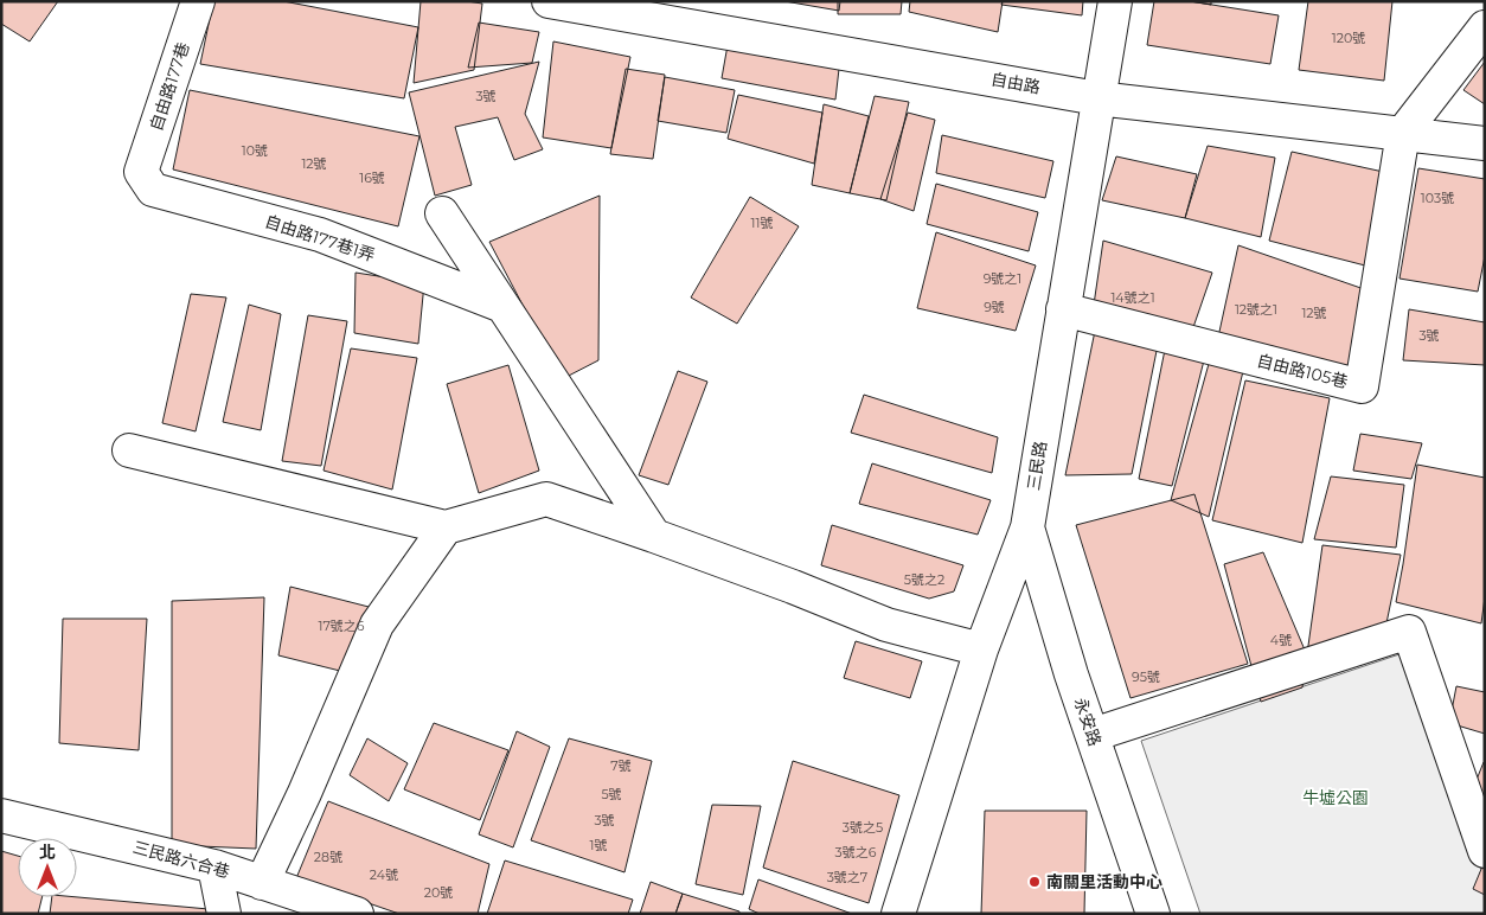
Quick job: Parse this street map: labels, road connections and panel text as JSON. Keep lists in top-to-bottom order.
{
  "streets": {
    "street": [
      "自由路",
      "自由路177巷",
      "自由路177巷1弄",
      "自由路105巷",
      "三民路",
      "永安路",
      "三民路六合巷"
    ]
  },
  "crossings": [
    ["自由路", "自由路105巷"],
    ["自由路", "三民路"],
    ["自由路177巷", "自由路177巷1弄"],
    ["自由路105巷", "三民路"],
    ["三民路", "永安路"]
  ],
  "parks": ["牛墟公園"],
  "places": ["南關里活動中心"],
  "house_numbers": [
    "120號",
    "3號",
    "10號",
    "12號",
    "16號",
    "103號",
    "11號",
    "9號之1",
    "14號之1",
    "9號",
    "12號之1",
    "12號",
    "3號",
    "5號之2",
    "17號之6",
    "4號",
    "95號",
    "7號",
    "5號",
    "3號",
    "3號之5",
    "1號",
    "3號之6",
    "28號",
    "24號",
    "3號之7",
    "20號"
  ],
  "north": "top"
}
